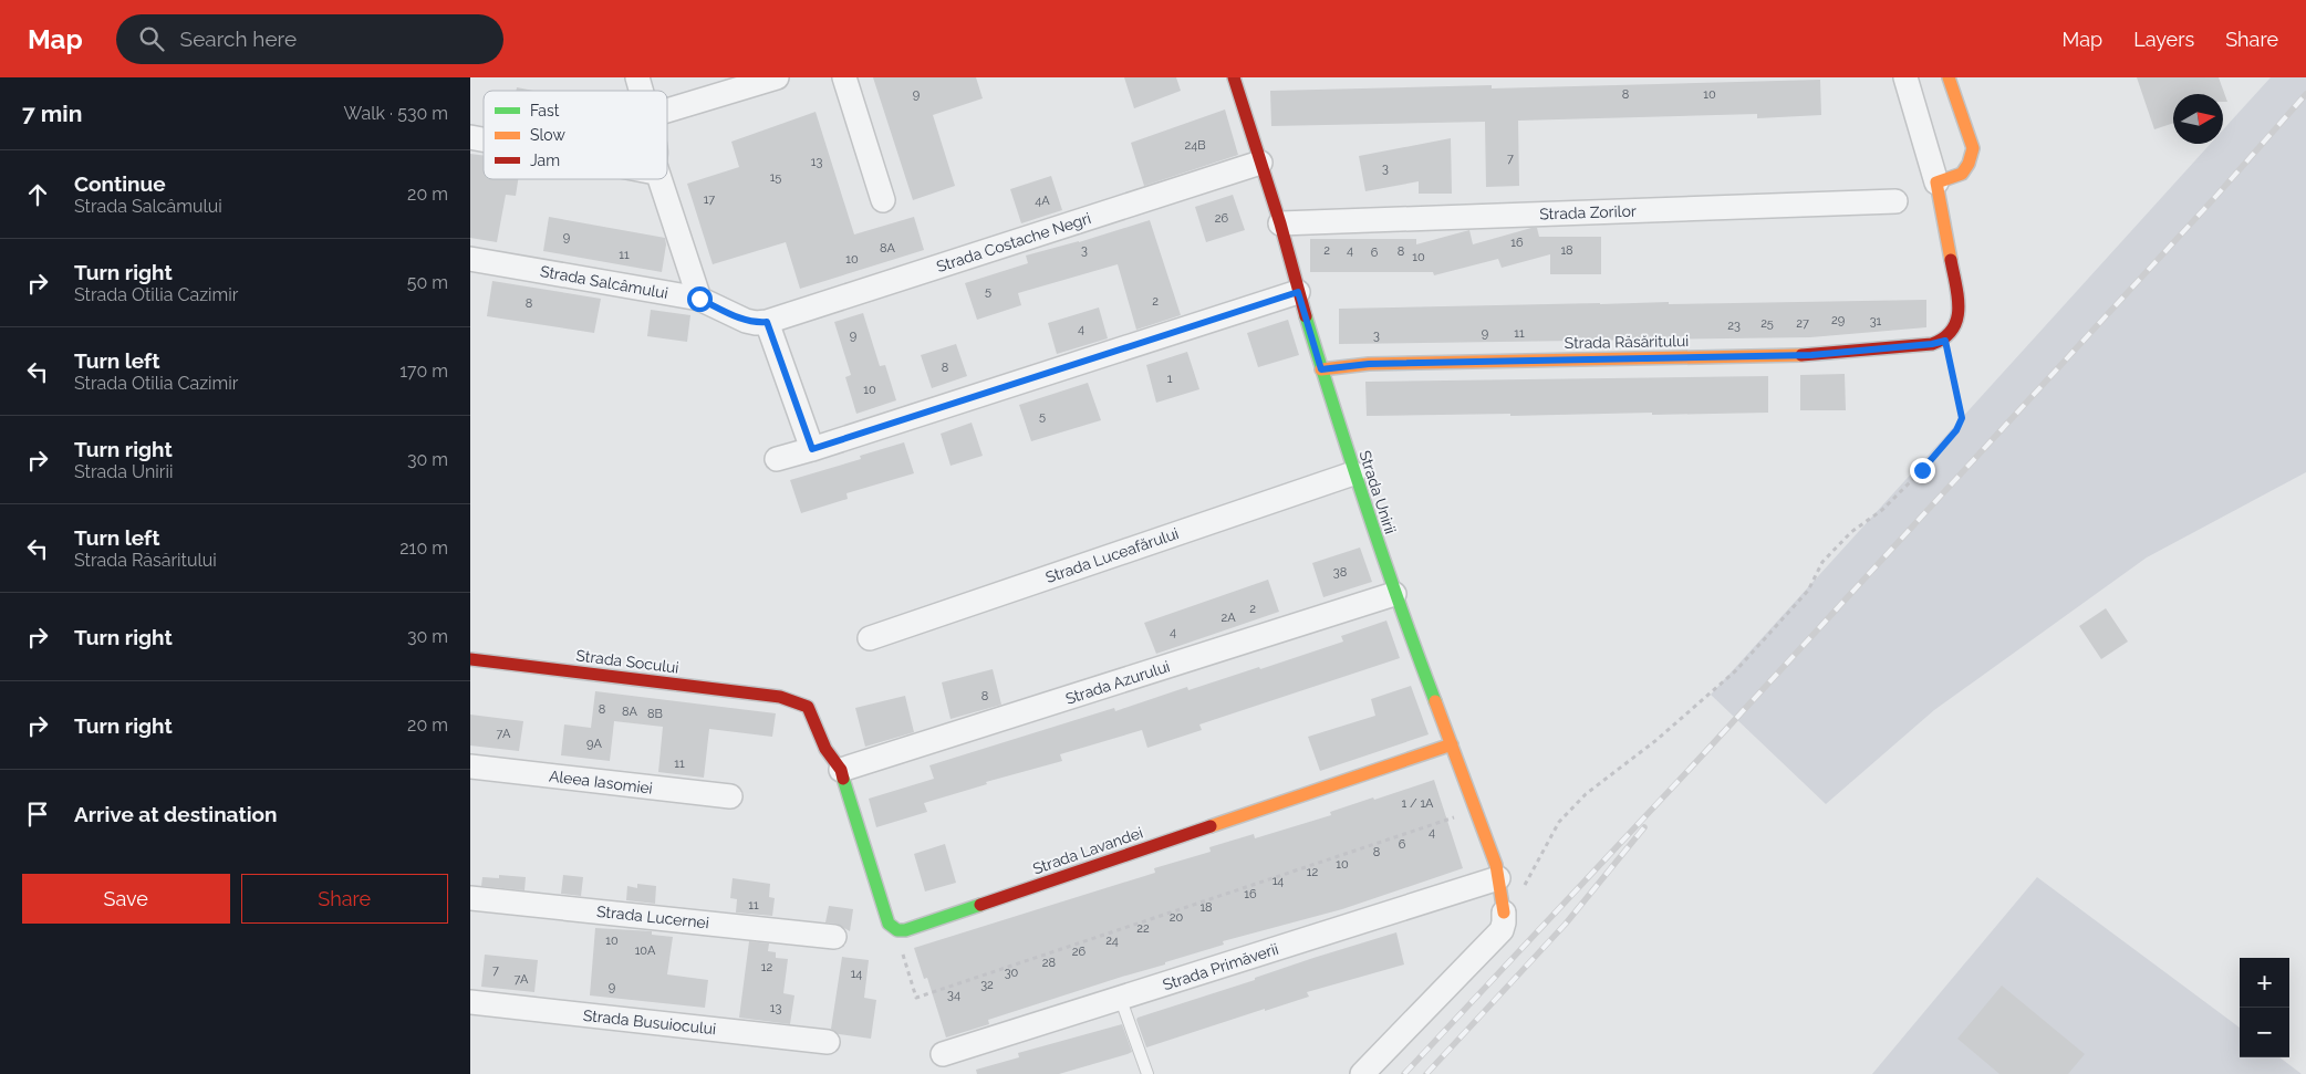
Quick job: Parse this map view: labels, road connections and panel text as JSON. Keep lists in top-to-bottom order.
{
  "streets": {
    "street": [
      "Strada Zorilor",
      "Strada Costache Negri",
      "Strada Salcâmului",
      "Strada Răsăritului",
      "Strada Unirii",
      "Strada Luceafǎrului",
      "Strada Socului",
      "Strada Azurului",
      "Aleea Iasomiei",
      "Strada Lavandei",
      "Strada Lucernei",
      "Strada Primăverii",
      "Strada Busuiocului"
    ]
  },
  "crossings": [
    ["Strada Zorilor", "Strada Unirii"],
    ["Strada Costache Negri", "Strada Salcâmului"],
    ["Strada Costache Negri", "Strada Unirii"],
    ["Strada Răsăritului", "Strada Unirii"],
    ["Strada Unirii", "Strada Luceafǎrului"],
    ["Strada Unirii", "Strada Azurului"],
    ["Strada Unirii", "Strada Lavandei"],
    ["Strada Unirii", "Strada Primăverii"],
    ["Strada Socului", "Strada Azurului"]
  ],
  "house_numbers": [
    "9",
    "8",
    "10",
    "24B",
    "7",
    "13",
    "3",
    "15",
    "17",
    "4A",
    "26",
    "9",
    "16",
    "8A",
    "3",
    "2",
    "4",
    "18",
    "8",
    "6",
    "11",
    "10",
    "10",
    "5",
    "2",
    "8",
    "29",
    "31",
    "25",
    "27",
    "23",
    "4",
    "9",
    "11",
    "9",
    "3",
    "8",
    "1",
    "10",
    "5",
    "38",
    "2",
    "2A",
    "4",
    "8",
    "8",
    "8A",
    "8B",
    "7A",
    "9A",
    "11",
    "1 / 1A",
    "4",
    "6",
    "8",
    "10",
    "12",
    "14",
    "16",
    "11",
    "18",
    "20",
    "22",
    "10",
    "24",
    "10A",
    "26",
    "28",
    "12",
    "7",
    "30",
    "14",
    "7A",
    "32",
    "9",
    "34",
    "13"
  ],
  "legend": ["Fast", "Slow", "Jam"],
  "north": "right",
  "page": {
    "header": "Map",
    "search": "Search here",
    "nav": ["Map", "Layers", "Share"],
    "heading": ["7 min", "Walk · 530 m"],
    "list": [
      ["Continue", "Strada Salcâmului", "20 m"],
      ["Turn right", "Strada Otilia Cazimir", "50 m"],
      ["Turn left", "Strada Otilia Cazimir", "170 m"],
      ["Turn right", "Strada Unirii", "30 m"],
      ["Turn left", "Strada Răsăritului", "210 m"],
      ["Turn right", "30 m"],
      ["Turn right", "20 m"],
      "Arrive at destination"
    ],
    "buttons": ["Save", "Share"],
    "map_buttons": ["+", "−"]
  }
}
